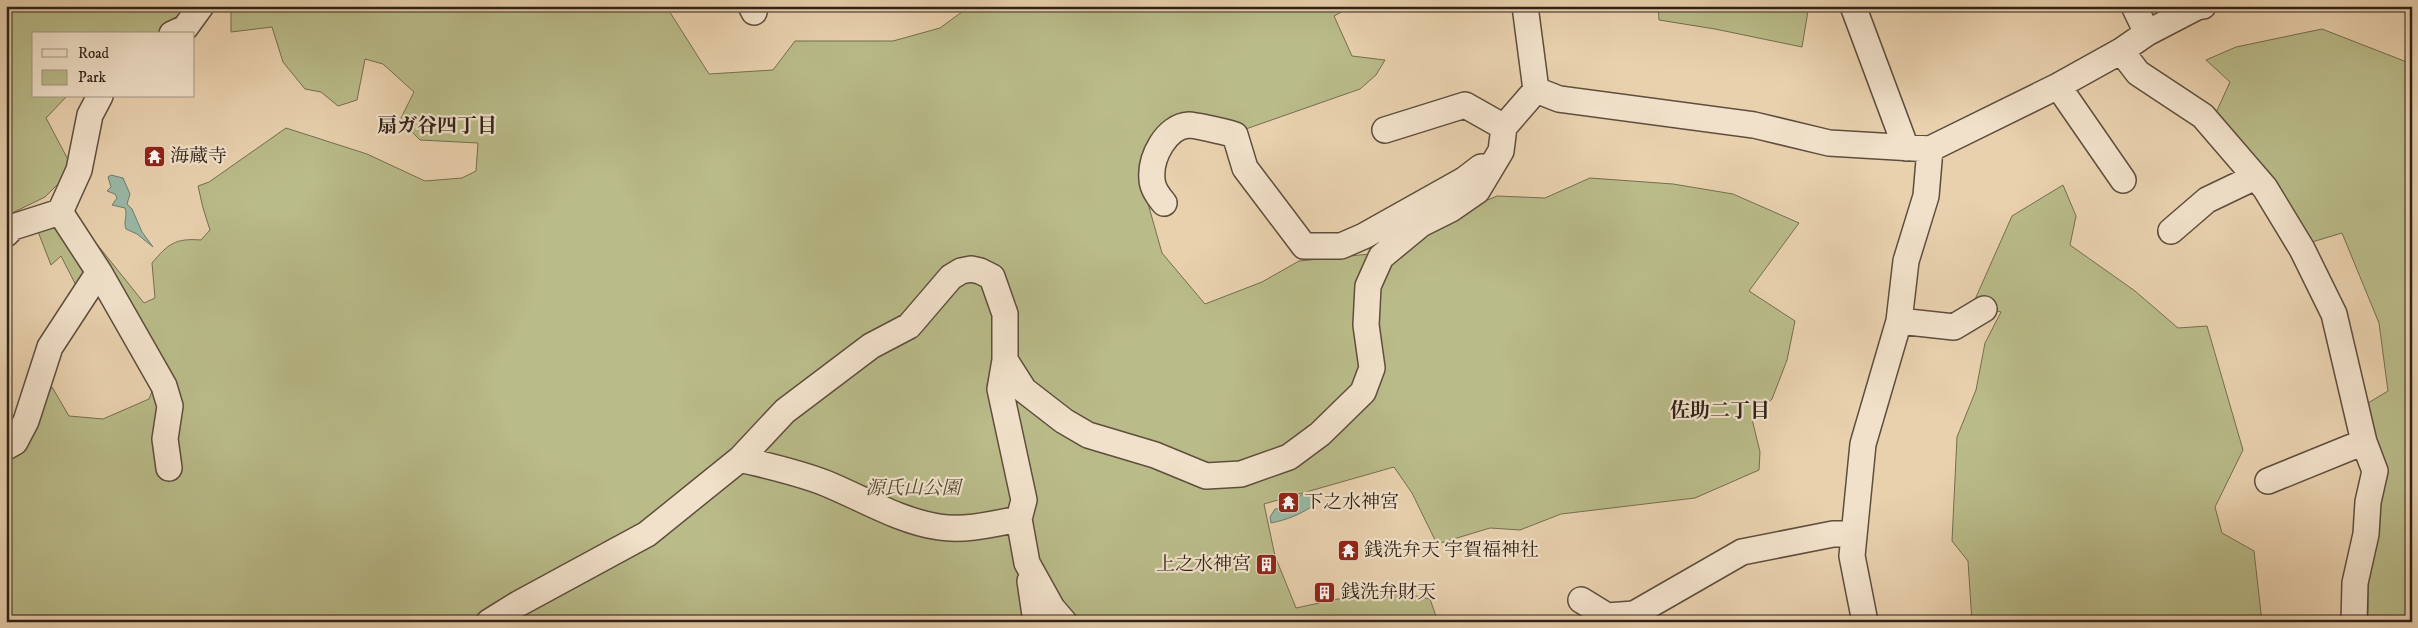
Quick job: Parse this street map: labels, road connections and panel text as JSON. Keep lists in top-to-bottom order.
{
  "districts": ["扇ガ谷四丁目", "佐助二丁目"],
  "parks": ["源氏山公園"],
  "places": {
    "temple": ["海蔵寺", "下之水神宮", "銭洗弁天 宇賀福神社"],
    "building": ["上之水神宮", "銭洗弁財天"]
  },
  "legend": ["Road", "Park"]
}
